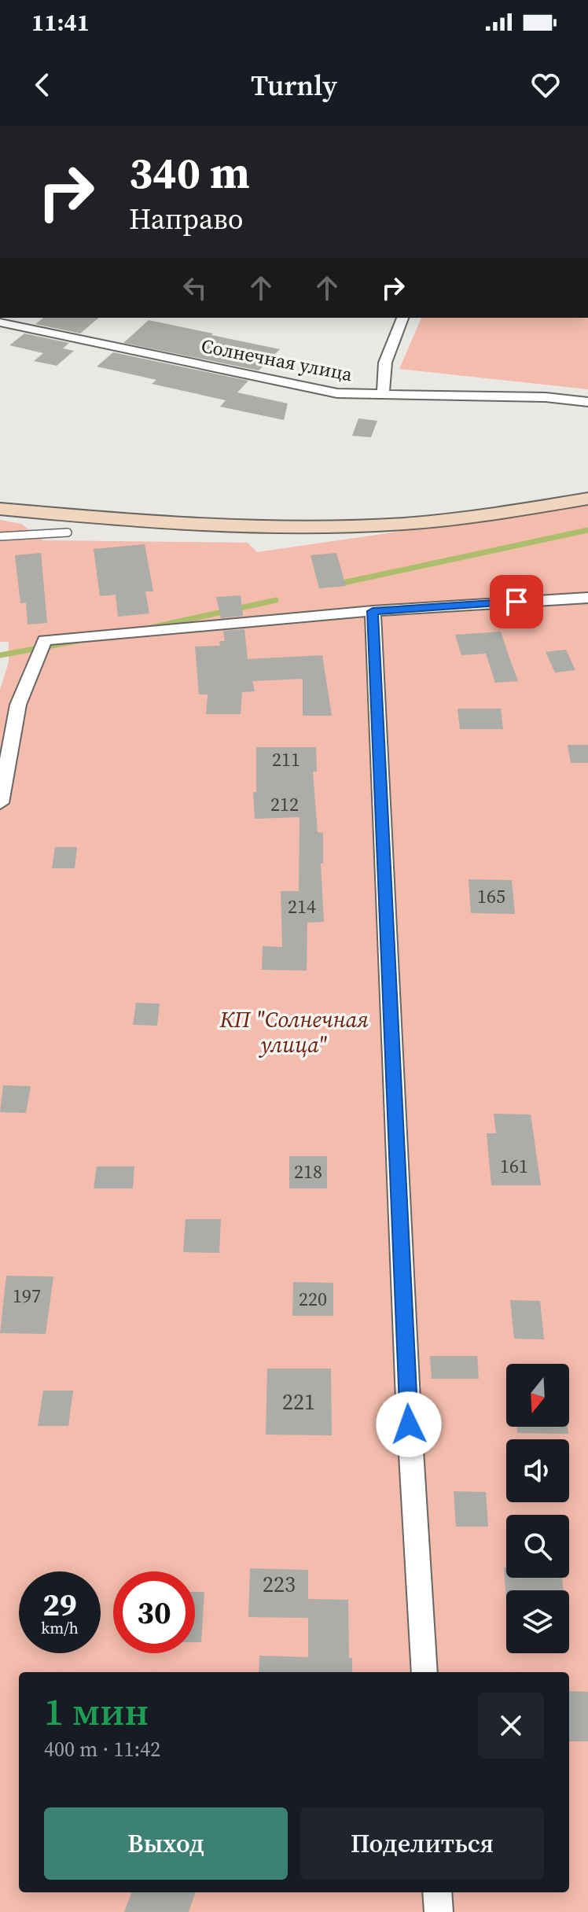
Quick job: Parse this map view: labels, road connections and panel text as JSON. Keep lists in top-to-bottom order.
{
  "streets": {
    "street": ["Солнечная улица"]
  },
  "parks": ["КП \"Солнечная улица\""],
  "house_numbers": [
    "211",
    "212",
    "165",
    "214",
    "161",
    "218",
    "197",
    "220",
    "221",
    "223"
  ],
  "north": "bottom",
  "page": {
    "status": "11:41",
    "header": "Turnly",
    "turn": ["340 m", "Направо"],
    "speed": "29 km/h",
    "limit": "30",
    "heading": ["1 мин", "400 m · 11:42"],
    "buttons": ["Выход", "Поделиться"]
  }
}
